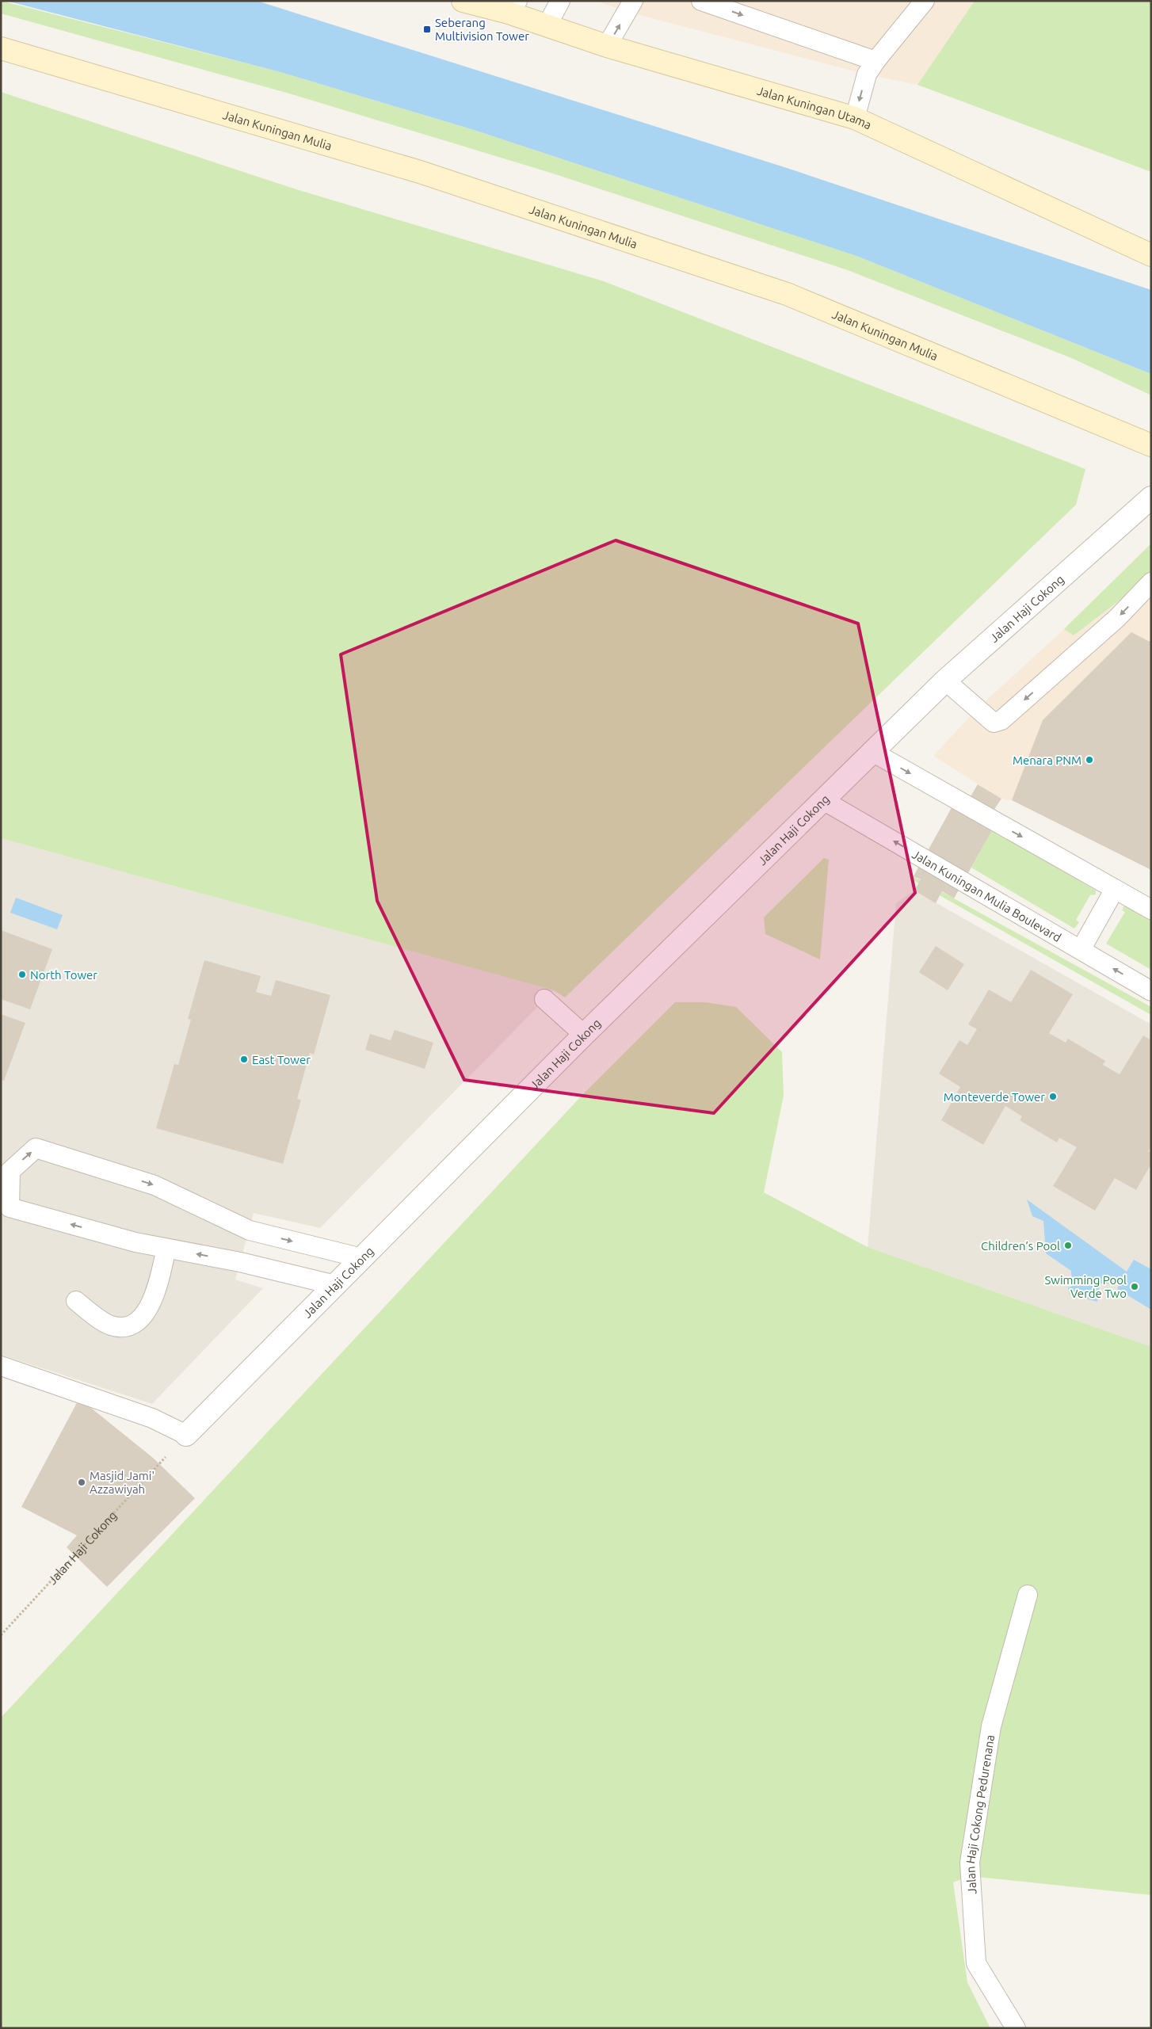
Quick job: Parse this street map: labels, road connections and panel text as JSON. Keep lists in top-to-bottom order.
{
  "streets": {
    "street": ["Jalan Kuningan Utama", "Jalan Kuningan Mulia", "Jalan Haji Cokong"],
    "lane": ["Jalan Kuningan Mulia Boulevard", "Jalan Haji Cokong Pedurenana"]
  },
  "crossings": [
    ["Jalan Haji Cokong", "Jalan Kuningan Mulia Boulevard"]
  ],
  "places": {
    "transit": ["Seberang Multivision Tower"],
    "other": [
      "Menara PNM",
      "North Tower",
      "East Tower",
      "Monteverde Tower",
      "Children’s Pool",
      "Swimming Pool Verde Two",
      "Masjid Jami' Azzawiyah"
    ]
  }
}
